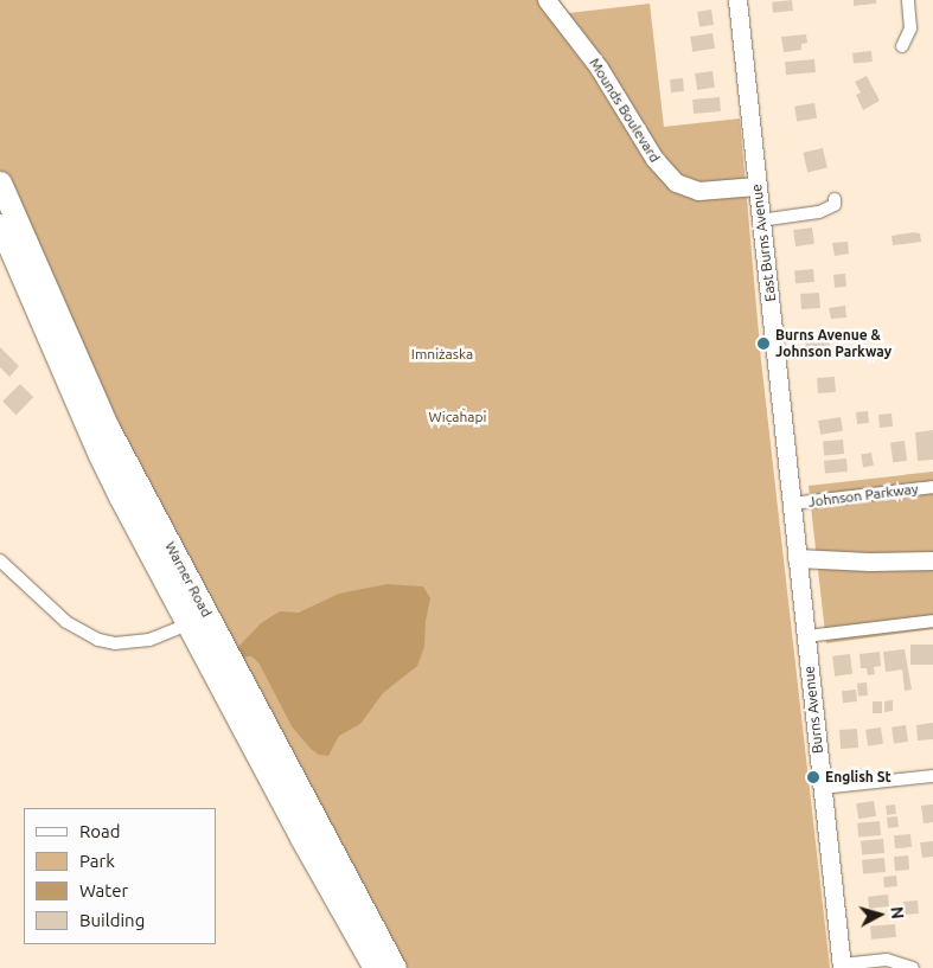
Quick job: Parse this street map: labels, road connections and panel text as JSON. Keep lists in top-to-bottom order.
{
  "streets": {
    "highway": ["Warner Road"],
    "street": [
      "Mounds Boulevard",
      "East Burns Avenue",
      "Johnson Parkway",
      "Burns Avenue"
    ]
  },
  "crossings": [
    ["Mounds Boulevard", "East Burns Avenue"],
    ["East Burns Avenue", "Johnson Parkway"],
    ["East Burns Avenue", "Burns Avenue"]
  ],
  "parks": ["Imniżaska", "Wic̣aḣapi"],
  "places": ["Burns Avenue & Johnson Parkway", "English St"],
  "legend": [
    "Road",
    "Park",
    "Water",
    "Building"
  ],
  "north": "right"
}
